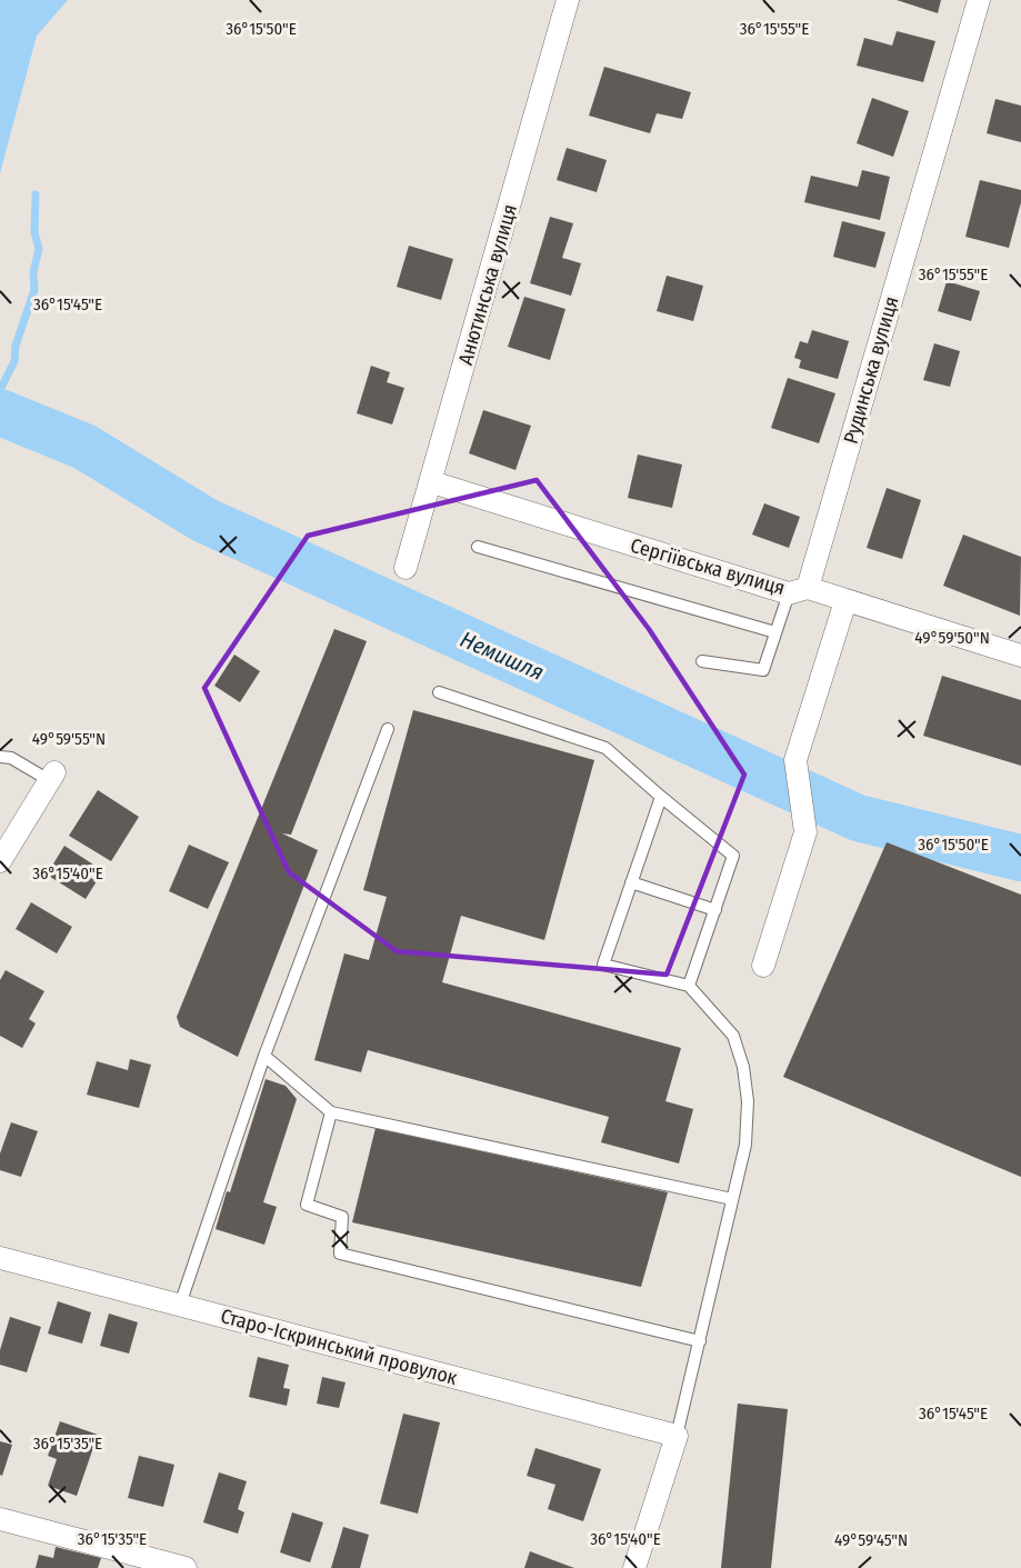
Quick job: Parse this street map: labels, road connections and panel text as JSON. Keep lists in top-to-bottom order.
{
  "streets": {
    "street": [
      "Анютинська вулиця",
      "Рудинська вулиця",
      "Сергіївська вулиця",
      "Старо-Іскринський провулок"
    ]
  },
  "crossings": [
    ["Анютинська вулиця", "Сергіївська вулиця"],
    ["Рудинська вулиця", "Сергіївська вулиця"]
  ],
  "water": ["Немишля"],
  "coordinates": [
    "36°15'50\"E",
    "36°15'55\"E",
    "36°15'45\"E",
    "49°59'50\"N",
    "49°59'55\"N",
    "36°15'40\"E",
    "36°15'35\"E",
    "49°59'45\"N"
  ]
}
